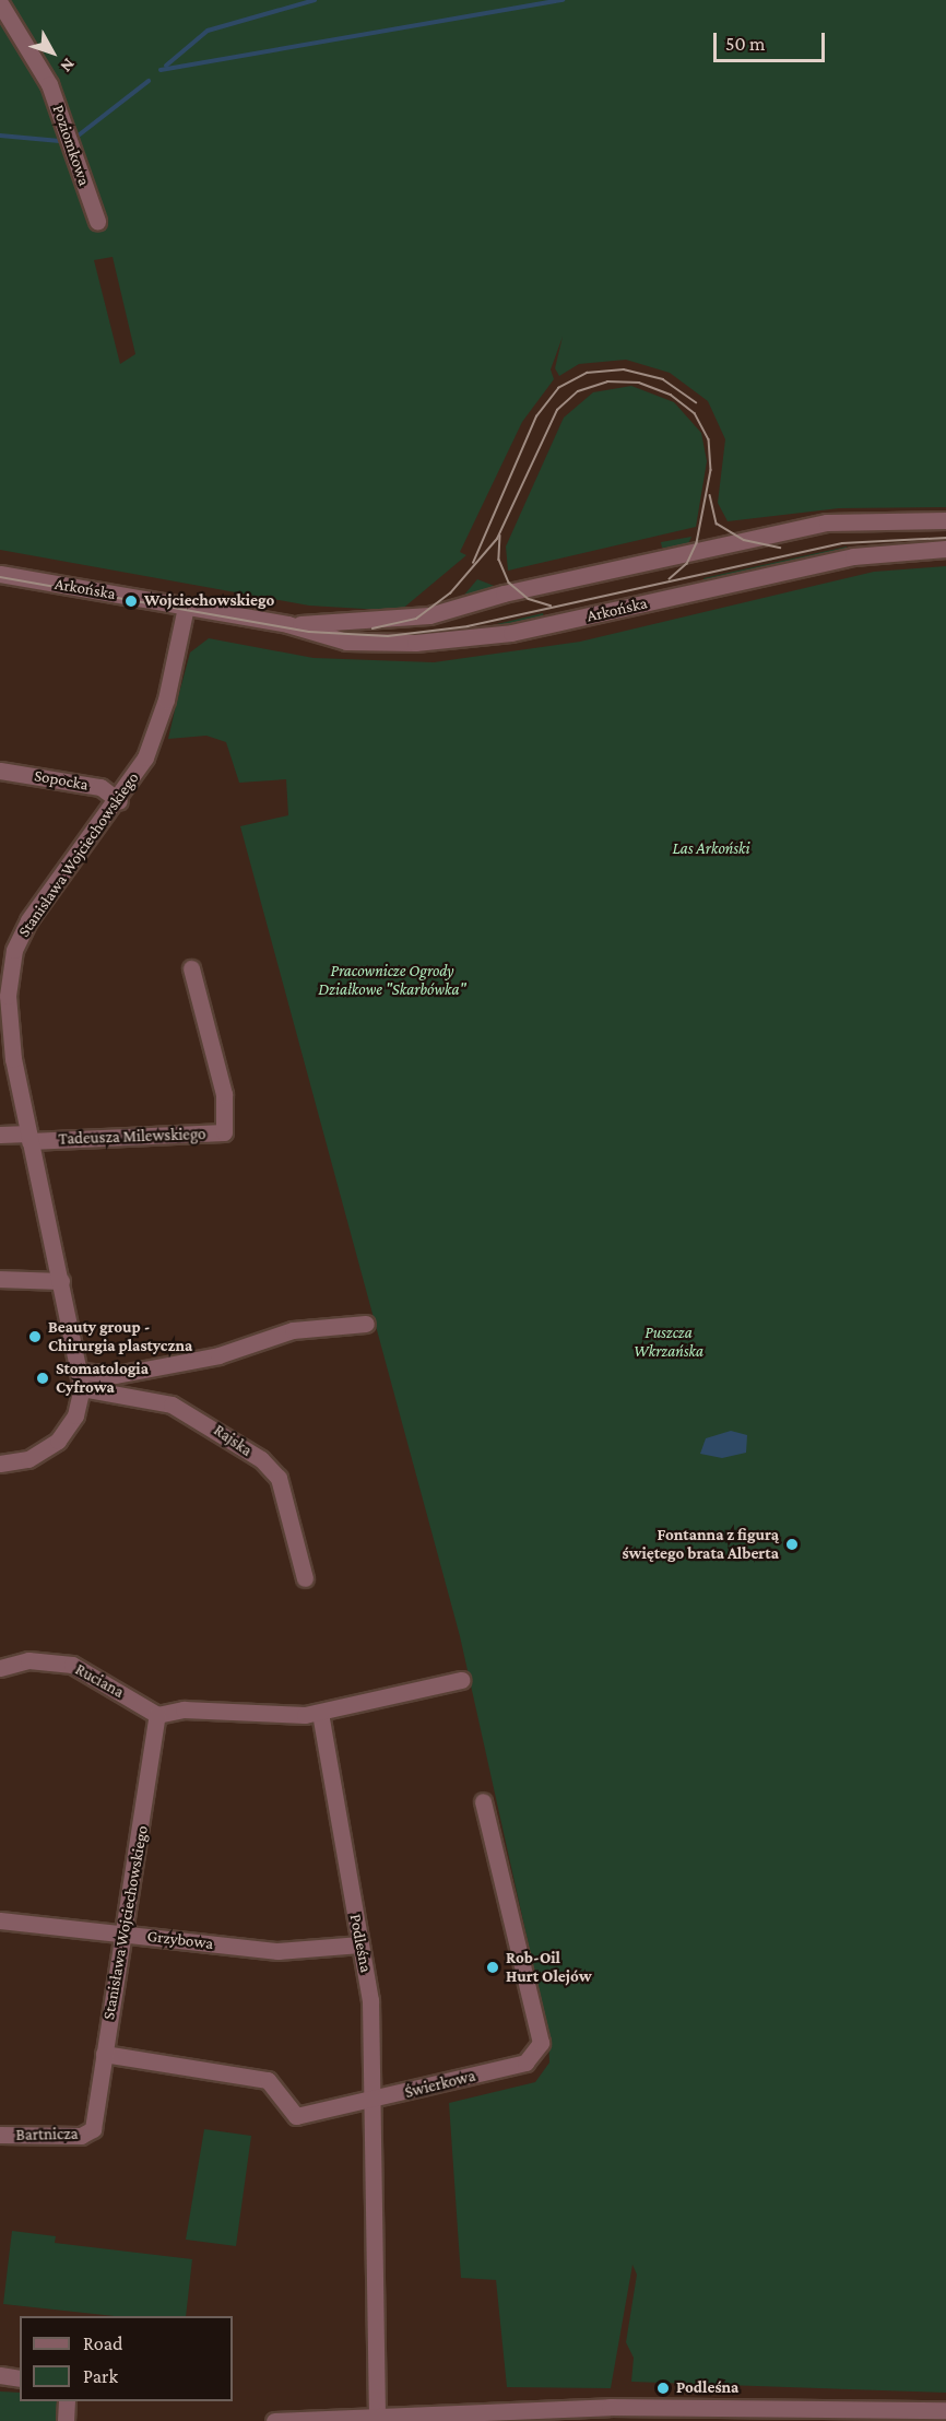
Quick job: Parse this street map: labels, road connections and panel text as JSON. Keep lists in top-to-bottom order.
{
  "streets": {
    "street": [
      "Poziomkowa",
      "Arkońska",
      "Sopocka",
      "Stanisława Wojciechowskiego",
      "Tadeusza Milewskiego",
      "Rajska",
      "Ruciana",
      "Grzybowa",
      "Podleśna",
      "Świerkowa",
      "Bartnicza"
    ]
  },
  "crossings": [
    ["Arkońska", "Stanisława Wojciechowskiego"],
    ["Sopocka", "Stanisława Wojciechowskiego"],
    ["Stanisława Wojciechowskiego", "Tadeusza Milewskiego"],
    ["Stanisława Wojciechowskiego", "Rajska"],
    ["Stanisława Wojciechowskiego", "Ruciana"],
    ["Stanisława Wojciechowskiego", "Grzybowa"],
    ["Stanisława Wojciechowskiego", "Świerkowa"],
    ["Stanisława Wojciechowskiego", "Bartnicza"],
    ["Grzybowa", "Podleśna"],
    ["Podleśna", "Świerkowa"]
  ],
  "parks": ["Las Arkoński", "Pracownicze Ogrody Działkowe \"Skarbówka\"", "Puszcza Wkrzańska"],
  "places": [
    "Wojciechowskiego",
    "Beauty group - Chirurgia plastyczna",
    "Stomatologia Cyfrowa",
    "Fontanna z figurą świętego brata Alberta",
    "Rob-Oil Hurt Olejów",
    "Podleśna"
  ],
  "legend": ["Road", "Park"],
  "scale_bar": "50 m",
  "north": "bottom right"
}
